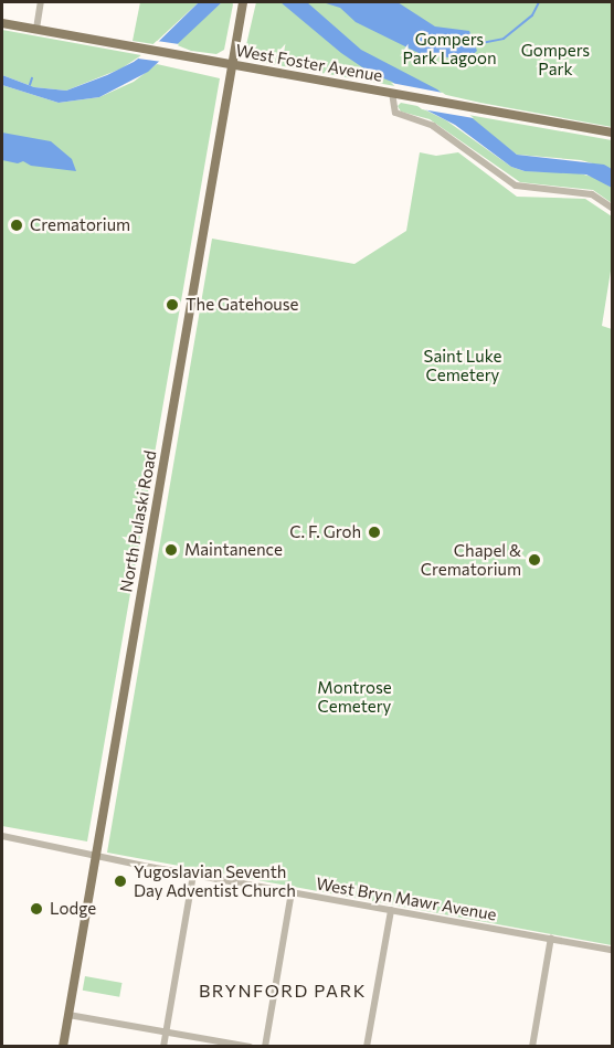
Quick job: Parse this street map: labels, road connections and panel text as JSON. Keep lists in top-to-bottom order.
{
  "streets": {
    "main road": ["West Foster Avenue", "North Pulaski Road"],
    "street": ["West Bryn Mawr Avenue"]
  },
  "crossings": [
    ["West Foster Avenue", "North Pulaski Road"],
    ["North Pulaski Road", "West Bryn Mawr Avenue"]
  ],
  "districts": ["BRYNFORD PARK"],
  "parks": [
    "Gompers Park Lagoon",
    "Gompers Park",
    "Saint Luke Cemetery",
    "Montrose Cemetery"
  ],
  "places": [
    "Crematorium",
    "The Gatehouse",
    "C. F. Groh",
    "Maintanence",
    "Chapel & Crematorium",
    "Yugoslavian Seventh Day Adventist Church",
    "Lodge"
  ]
}
